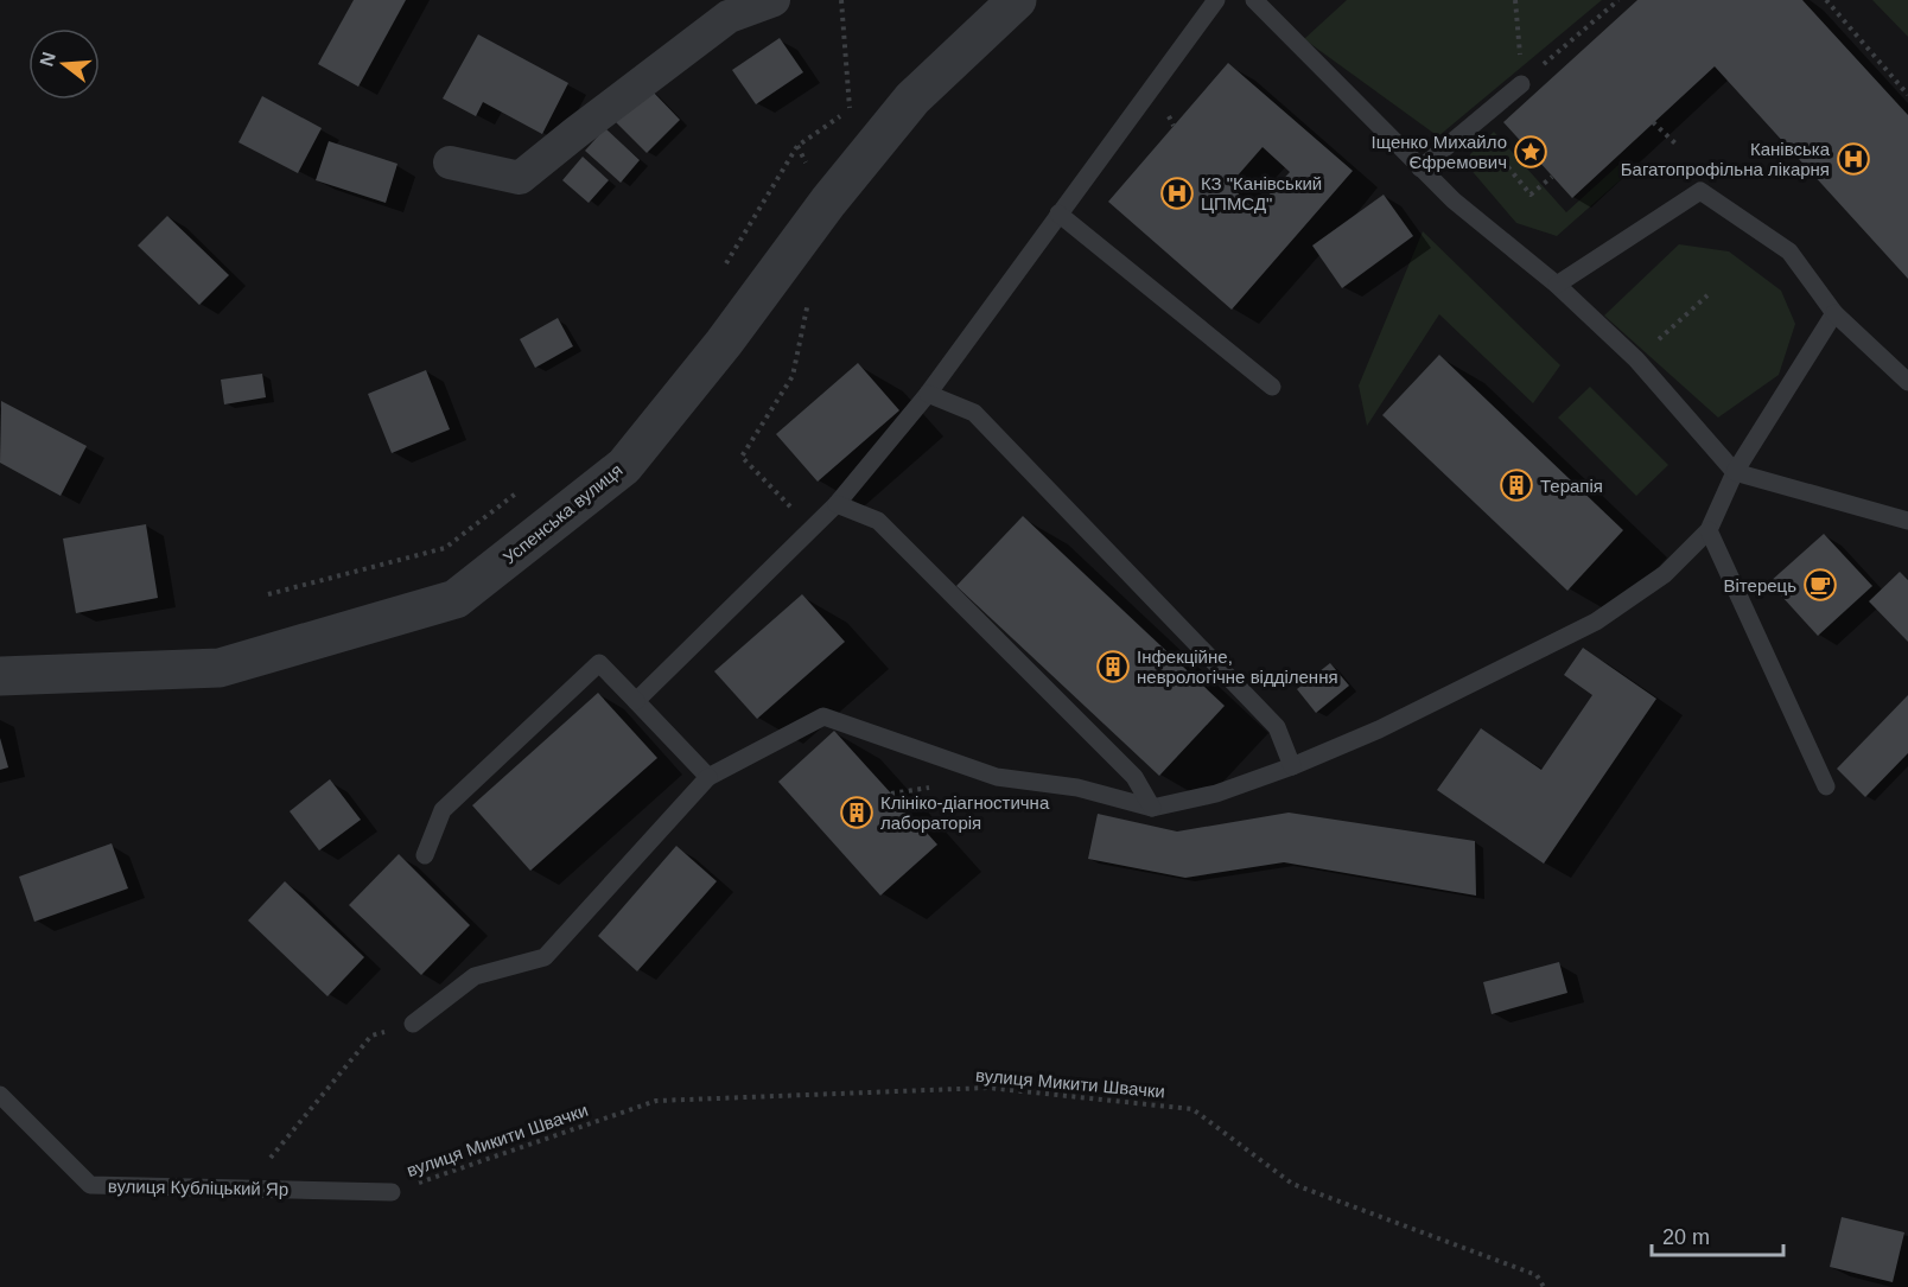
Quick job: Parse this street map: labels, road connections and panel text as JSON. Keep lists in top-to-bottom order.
{
  "streets": {
    "street": ["Успенська вулиця"],
    "lane": ["вулиця Кубліцький Яр"],
    "path": ["вулиця Микити Швачки"]
  },
  "crossings": [
    ["вулиця Микити Швачки", "вулиця Кубліцький Яр"]
  ],
  "places": {
    "place": ["Іщенко Михайло Єфремович"],
    "hospital": ["Канівська Багатопрофільна лікарня", "КЗ \"Канівський ЦПМСД\""],
    "building": ["Терапія", "Інфекційне, неврологічне відділення", "Клініко-діагностична лабораторія"],
    "cafe": ["Вітерець"]
  },
  "scale_bar": "20 m",
  "north": "left"
}
